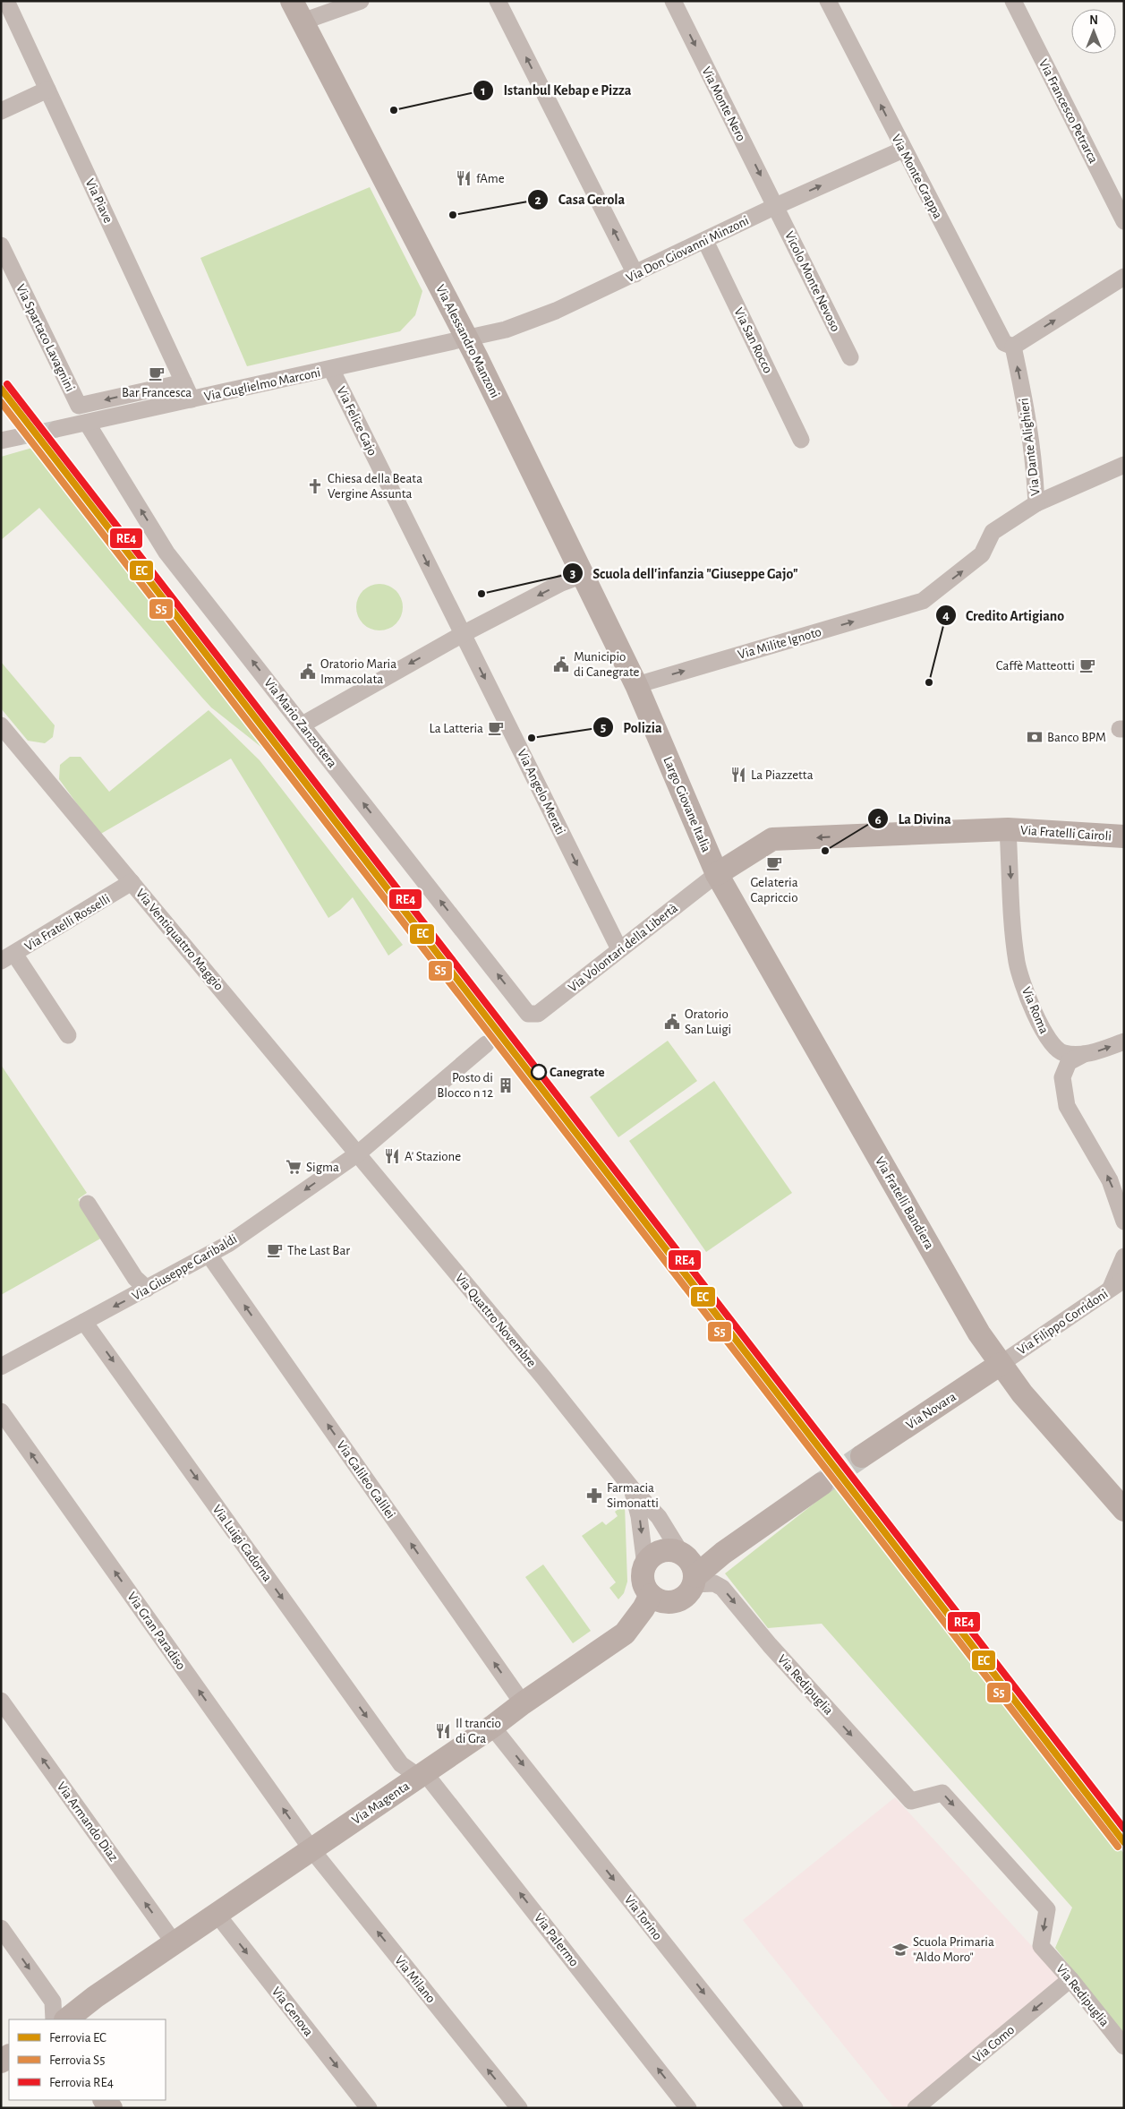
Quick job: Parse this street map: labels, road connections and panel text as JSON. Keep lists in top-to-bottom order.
{
  "streets": {
    "street": [
      "Via Monte Nero",
      "Via Francesco Petrarca",
      "Via Monte Grappa",
      "Via Piave",
      "Via Don Giovanni Minzoni",
      "Vicolo Monte Nevoso",
      "Via Spartaco Lavagnini",
      "Via San Rocco",
      "Via Alessandro Manzoni",
      "Via Guglielmo Marconi",
      "Via Felice Gajo",
      "Via Dante Alighieri",
      "Via Milite Ignoto",
      "Via Mario Zanzottera",
      "Via Angelo Merati",
      "Largo Giovane Italia",
      "Via Fratelli Cairoli",
      "Via Fratelli Rosselli",
      "Via Ventiquattro Maggio",
      "Via Volontari della Libertà",
      "Via Roma",
      "Via Fratelli Bandiera",
      "Via Giuseppe Garibaldi",
      "Via Quattro Novembre",
      "Via Filippo Corridoni",
      "Via Novara",
      "Via Galileo Galilei",
      "Via Luigi Cadorna",
      "Via Gran Paradiso",
      "Via Redipuglia",
      "Via Magenta",
      "Via Armando Diaz",
      "Via Torino",
      "Via Palermo",
      "Via Milano",
      "Via Genova",
      "Via Como"
    ]
  },
  "crossings": [
    ["Via Monte Nero", "Via Don Giovanni Minzoni"],
    ["Via Monte Nero", "Vicolo Monte Nevoso"],
    ["Via Monte Grappa", "Via Don Giovanni Minzoni"],
    ["Via Monte Grappa", "Via Dante Alighieri"],
    ["Via Piave", "Via Spartaco Lavagnini"],
    ["Via Piave", "Via Guglielmo Marconi"],
    ["Via Don Giovanni Minzoni", "Vicolo Monte Nevoso"],
    ["Via Don Giovanni Minzoni", "Via San Rocco"],
    ["Via Don Giovanni Minzoni", "Via Alessandro Manzoni"],
    ["Via Don Giovanni Minzoni", "Via Guglielmo Marconi"],
    ["Via Alessandro Manzoni", "Via Guglielmo Marconi"],
    ["Via Alessandro Manzoni", "Via Milite Ignoto"],
    ["Via Alessandro Manzoni", "Largo Giovane Italia"],
    ["Via Guglielmo Marconi", "Via Felice Gajo"],
    ["Via Guglielmo Marconi", "Via Mario Zanzottera"],
    ["Via Felice Gajo", "Via Angelo Merati"],
    ["Via Dante Alighieri", "Via Milite Ignoto"],
    ["Via Milite Ignoto", "Largo Giovane Italia"],
    ["Via Mario Zanzottera", "Via Volontari della Libertà"],
    ["Via Angelo Merati", "Via Volontari della Libertà"],
    ["Largo Giovane Italia", "Via Fratelli Cairoli"],
    ["Largo Giovane Italia", "Via Volontari della Libertà"],
    ["Largo Giovane Italia", "Via Fratelli Bandiera"],
    ["Via Fratelli Cairoli", "Via Volontari della Libertà"],
    ["Via Fratelli Cairoli", "Via Roma"],
    ["Via Fratelli Cairoli", "Via Fratelli Bandiera"],
    ["Via Fratelli Rosselli", "Via Ventiquattro Maggio"],
    ["Via Ventiquattro Maggio", "Via Giuseppe Garibaldi"],
    ["Via Ventiquattro Maggio", "Via Quattro Novembre"],
    ["Via Volontari della Libertà", "Via Fratelli Bandiera"],
    ["Via Fratelli Bandiera", "Via Filippo Corridoni"],
    ["Via Fratelli Bandiera", "Via Novara"],
    ["Via Giuseppe Garibaldi", "Via Quattro Novembre"],
    ["Via Giuseppe Garibaldi", "Via Galileo Galilei"],
    ["Via Giuseppe Garibaldi", "Via Luigi Cadorna"],
    ["Via Quattro Novembre", "Via Redipuglia"],
    ["Via Quattro Novembre", "Via Magenta"],
    ["Via Filippo Corridoni", "Via Novara"],
    ["Via Galileo Galilei", "Via Magenta"],
    ["Via Luigi Cadorna", "Via Magenta"],
    ["Via Luigi Cadorna", "Via Palermo"],
    ["Via Gran Paradiso", "Via Magenta"],
    ["Via Gran Paradiso", "Via Milano"],
    ["Via Redipuglia", "Via Magenta"],
    ["Via Redipuglia", "Via Como"],
    ["Via Magenta", "Via Armando Diaz"],
    ["Via Magenta", "Via Torino"],
    ["Via Magenta", "Via Palermo"],
    ["Via Magenta", "Via Milano"],
    ["Via Magenta", "Via Genova"]
  ],
  "one_way": [
    "Via Monte Nero",
    "Via Monte Grappa",
    "Via Felice Gajo",
    "Via Dante Alighieri",
    "Via Milite Ignoto",
    "Via Mario Zanzottera",
    "Via Angelo Merati",
    "Via Fratelli Cairoli",
    "Via Roma",
    "Via Giuseppe Garibaldi",
    "Via Galileo Galilei",
    "Via Luigi Cadorna",
    "Via Gran Paradiso",
    "Via Redipuglia",
    "Via Torino",
    "Via Palermo",
    "Via Milano",
    "Via Genova",
    "Via Como"
  ],
  "places": {
    "other": [
      "Istanbul Kebap e Pizza",
      "Casa Gerola",
      "Scuola dell'infanzia \"Giuseppe Gajo\"",
      "Credito Artigiano",
      "Polizia",
      "La Divina",
      "Canegrate"
    ],
    "restaurant": [
      "fAme",
      "La Piazzetta",
      "A' Stazione",
      "Il trancio di Gra"
    ],
    "cafe": [
      "Bar Francesca",
      "Caffè Matteotti",
      "La Latteria",
      "Gelateria Capriccio",
      "The Last Bar"
    ],
    "church": ["Chiesa della Beata Vergine Assunta"],
    "public building": ["Municipio di Canegrate", "Oratorio Maria Immacolata", "Oratorio San Luigi"],
    "bank": ["Banco BPM"],
    "building": ["Posto di Blocco n 12"],
    "supermarket": ["Sigma"],
    "pharmacy": ["Farmacia Simonatti"],
    "school or university": ["Scuola Primaria \"Aldo Moro\""]
  },
  "lines": ["rail line RE4", "rail line EC", "rail line S5"],
  "legend": ["Ferrovia EC", "Ferrovia S5", "Ferrovia RE4"],
  "north": "top"
}
